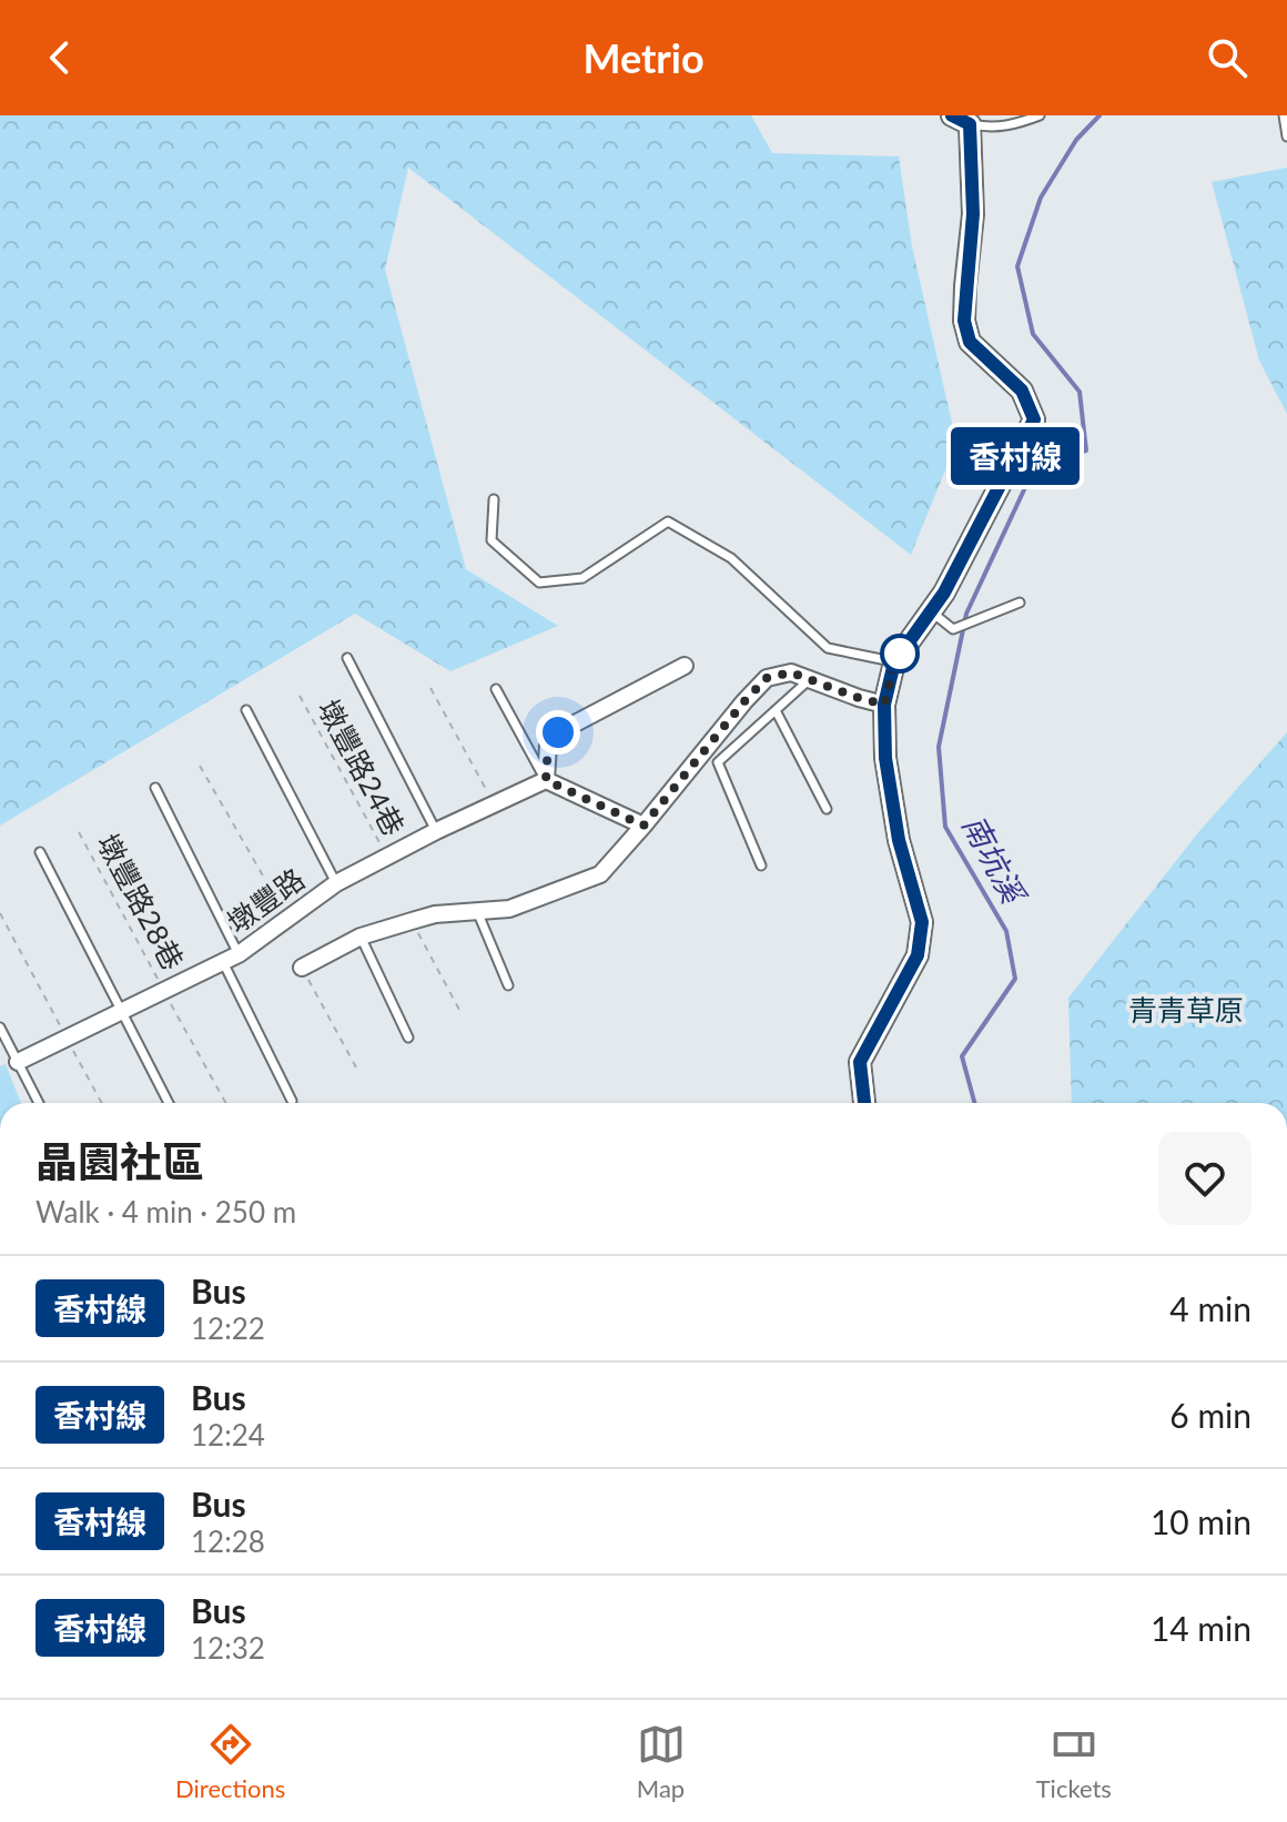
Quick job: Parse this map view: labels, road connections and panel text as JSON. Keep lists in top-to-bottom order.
{
  "streets": {
    "street": ["墩豐路"],
    "path": ["墩豐路24巷", "墩豐路28巷"]
  },
  "crossings": [
    ["墩豐路24巷", "墩豐路"],
    ["墩豐路", "墩豐路28巷"]
  ],
  "water": ["南坑溪"],
  "parks": ["青青草原"],
  "lines": ["bus line 香村線"],
  "page": {
    "header": "Metrio",
    "on_map": "香村線",
    "heading": ["晶園社區", "Walk · 4 min · 250 m"],
    "list": [
      {
        "mark": "香村線",
        "name": "Bus",
        "note": "12:22",
        "value": "4 min"
      },
      {
        "mark": "香村線",
        "name": "Bus",
        "note": "12:24",
        "value": "6 min"
      },
      {
        "mark": "香村線",
        "name": "Bus",
        "note": "12:28",
        "value": "10 min"
      },
      {
        "mark": "香村線",
        "name": "Bus",
        "note": "12:32",
        "value": "14 min"
      }
    ],
    "tabs": ["Directions", "Map", "Tickets"]
  }
}
